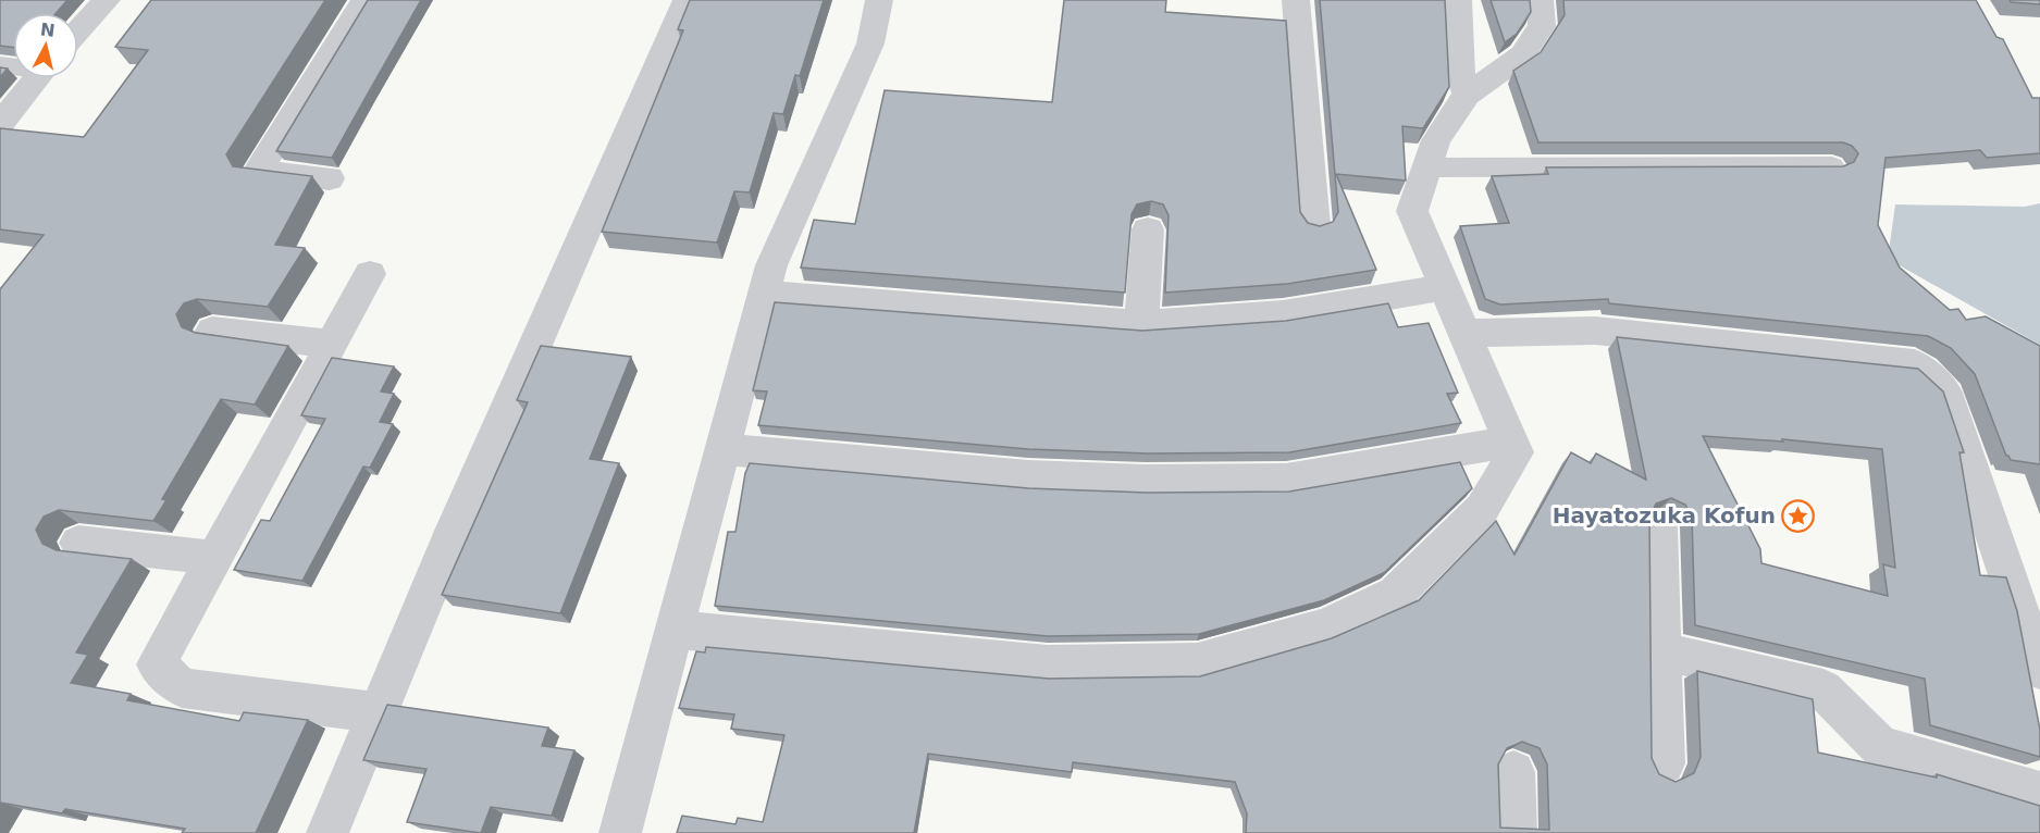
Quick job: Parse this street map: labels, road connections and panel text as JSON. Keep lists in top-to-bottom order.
{
  "places": {
    "place": ["Hayatozuka Kofun"]
  },
  "north": "top"
}
